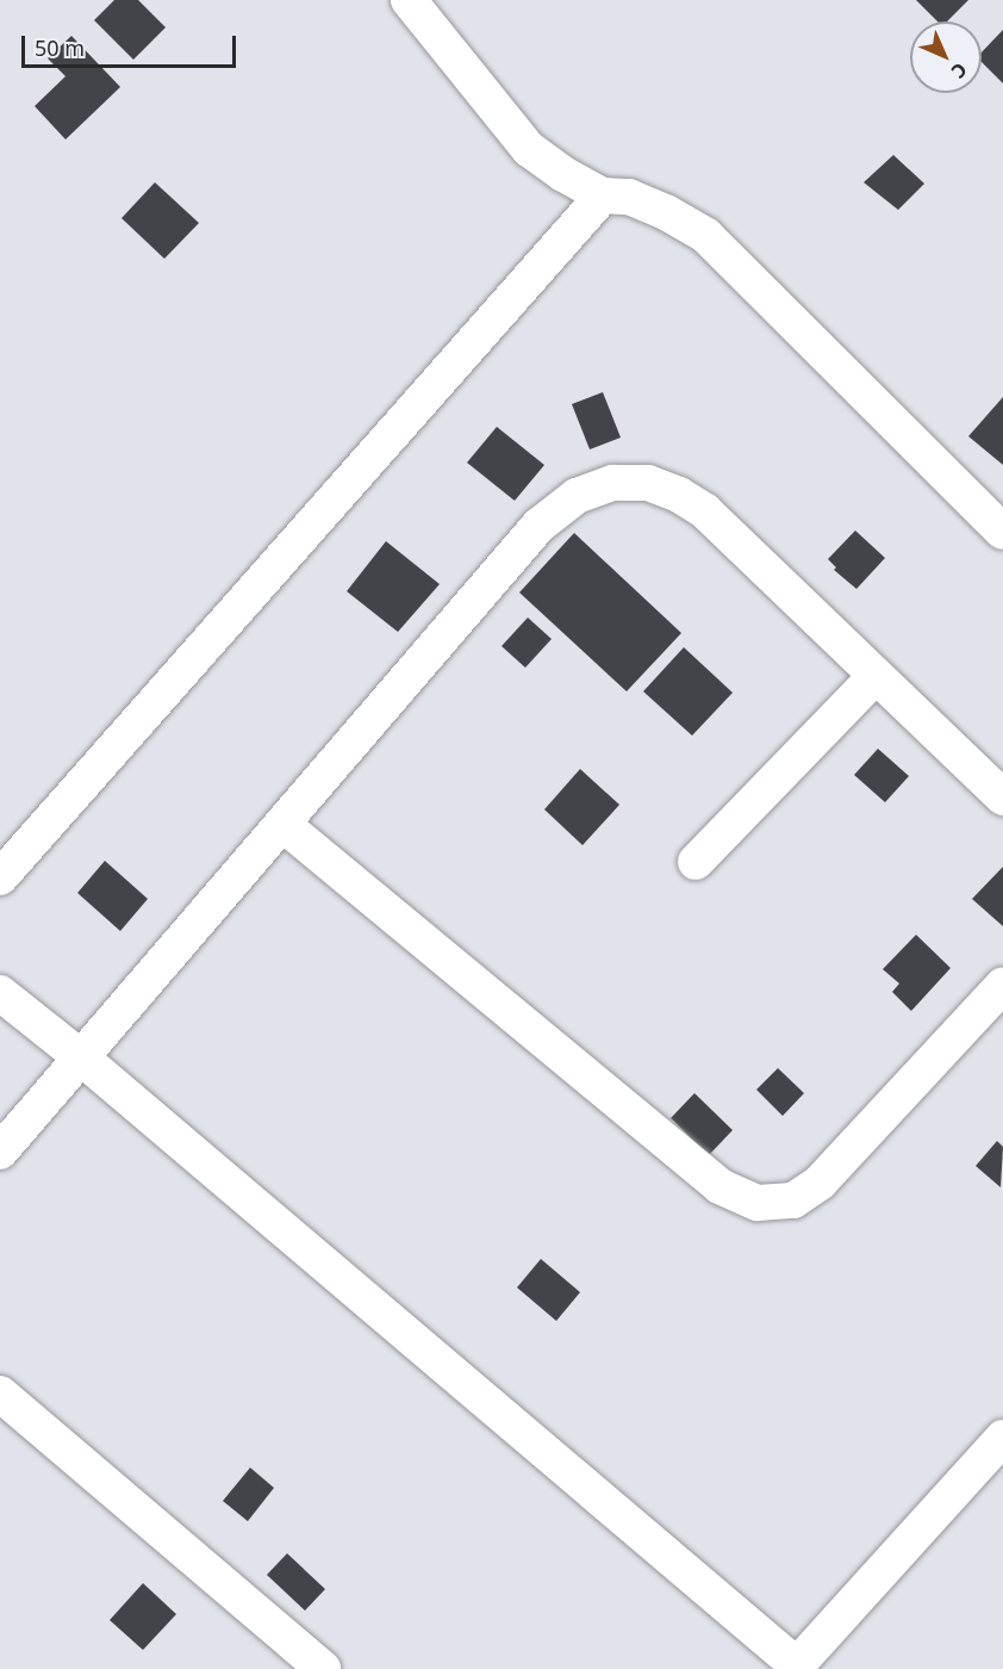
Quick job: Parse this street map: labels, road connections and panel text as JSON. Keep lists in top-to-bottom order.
{
  "scale_bar": "50 m",
  "north": "bottom right"
}
